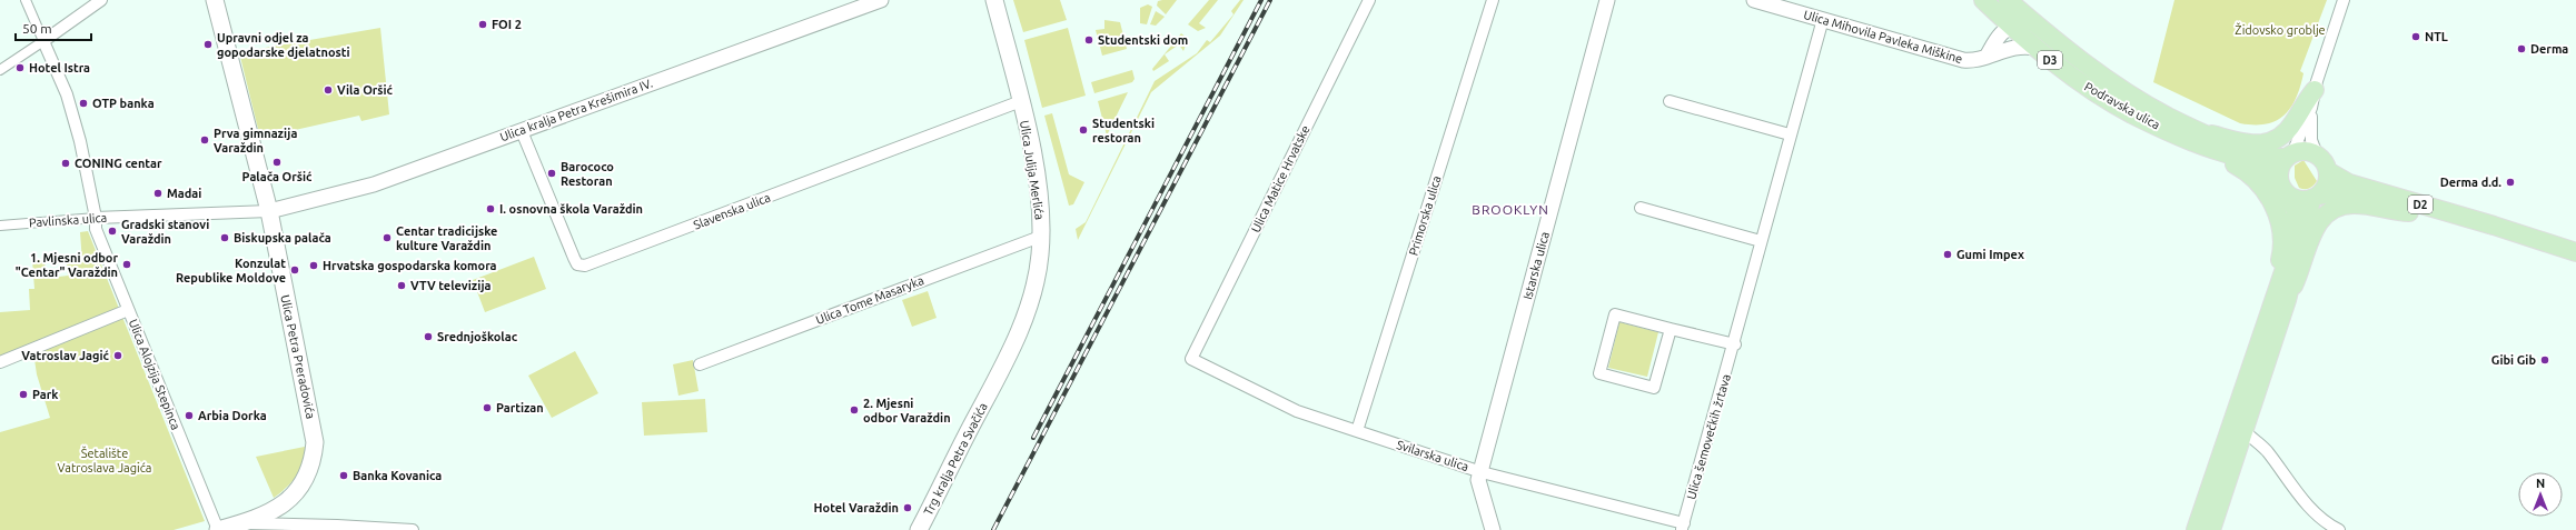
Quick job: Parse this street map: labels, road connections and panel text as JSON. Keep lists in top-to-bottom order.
{
  "streets": {
    "main road": [
      "D3",
      "Podravska ulica",
      "Ulica Julija Merlića",
      "D2",
      "Ulica Petra Preradovića",
      "Trg kralja Petra Svačića"
    ],
    "street": [
      "Ulica Mihovila Pavleka Miškine",
      "Ulica kralja Petra Krešimira IV.",
      "Ulica Matice Hrvatske",
      "Slavenska ulica",
      "Primorska ulica",
      "Pavlinska ulica",
      "Istarska ulica",
      "Ulica Tome Masaryka",
      "Ulica Alojzija Stepinca",
      "Ulica šemovečkih žrtava",
      "Svilarska ulica"
    ]
  },
  "crossings": [
    ["Ulica Mihovila Pavleka Miškine", "Podravska ulica"],
    ["Ulica Mihovila Pavleka Miškine", "Ulica šemovečkih žrtava"],
    ["Podravska ulica", "D2"],
    ["Ulica kralja Petra Krešimira IV.", "Slavenska ulica"],
    ["Ulica kralja Petra Krešimira IV.", "Pavlinska ulica"],
    ["Ulica kralja Petra Krešimira IV.", "Ulica Petra Preradovića"],
    ["Ulica Julija Merlića", "Slavenska ulica"],
    ["Ulica Julija Merlića", "Ulica Tome Masaryka"],
    ["Ulica Julija Merlića", "Trg kralja Petra Svačića"],
    ["Ulica Matice Hrvatske", "Svilarska ulica"],
    ["Primorska ulica", "Svilarska ulica"],
    ["Pavlinska ulica", "Ulica Petra Preradovića"],
    ["Pavlinska ulica", "Ulica Alojzija Stepinca"],
    ["Istarska ulica", "Svilarska ulica"],
    ["Ulica Petra Preradovića", "Ulica Alojzija Stepinca"],
    ["Ulica šemovečkih žrtava", "Svilarska ulica"]
  ],
  "districts": ["BROOKLYN"],
  "parks": ["Židovsko groblje", "Šetalište Vatroslava Jagića"],
  "places": [
    "FOI 2",
    "NTL",
    "Studentski dom",
    "Upravni odjel za gopodarske djelatnosti",
    "Derma",
    "Hotel Istra",
    "Vila Oršić",
    "OTP banka",
    "Studentski restoran",
    "Prva gimnazija Varaždin",
    "Palača Oršić",
    "CONING centar",
    "Barococo Restoran",
    "Derma d.d.",
    "Madai",
    "I. osnovna škola Varaždin",
    "Gradski stanovi Varaždin",
    "Biskupska palača",
    "Centar tradicijske kulture Varaždin",
    "Gumi Impex",
    "1. Mjesni odbor \"Centar\" Varaždin",
    "Hrvatska gospodarska komora",
    "Konzulat Republike Moldove",
    "VTV televizija",
    "Srednjoškolac",
    "Vatroslav Jagić",
    "Gibi Gib",
    "Park",
    "Partizan",
    "2. Mjesni odbor Varaždin",
    "Arbia Dorka",
    "Banka Kovanica",
    "Hotel Varaždin"
  ],
  "scale_bar": "50 m",
  "north": "top"
}
